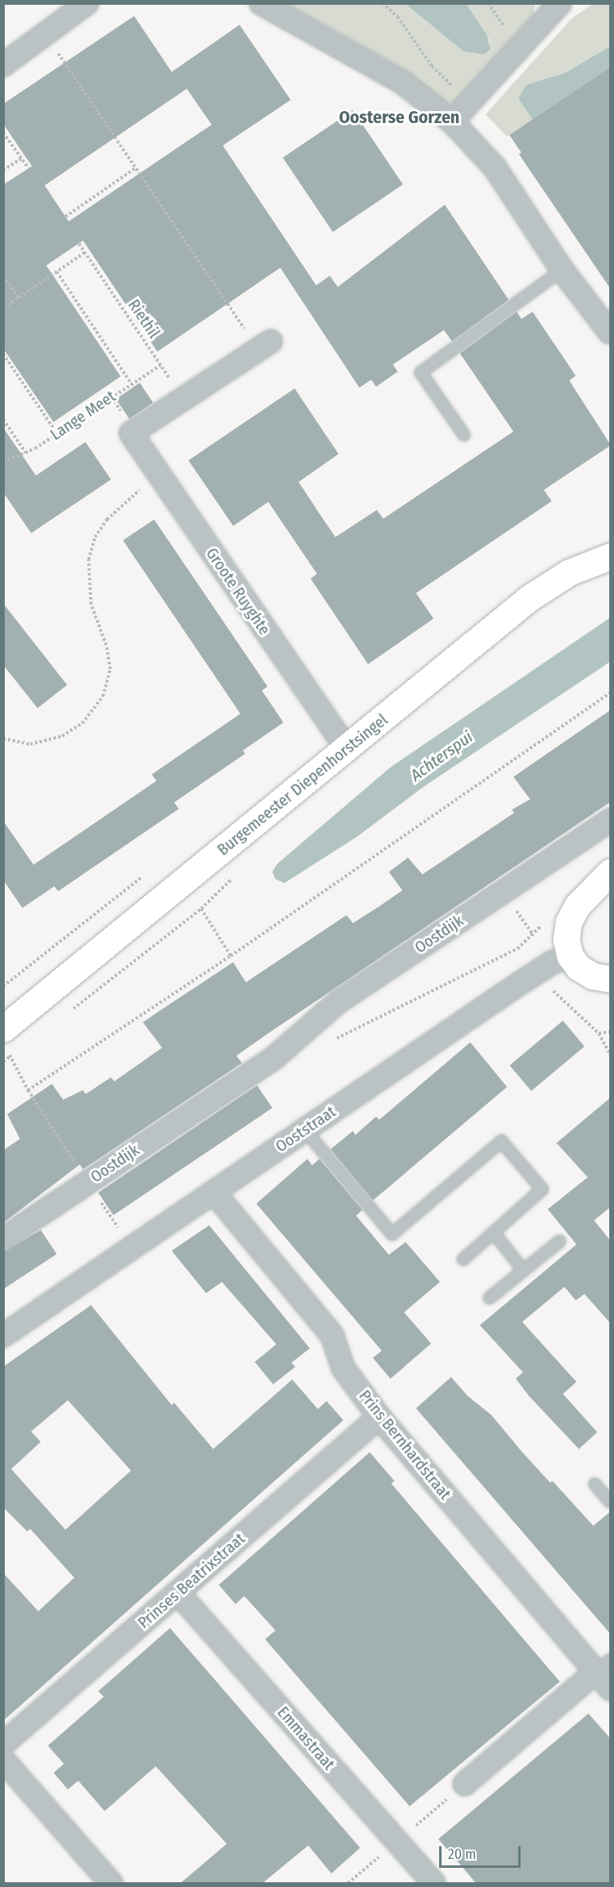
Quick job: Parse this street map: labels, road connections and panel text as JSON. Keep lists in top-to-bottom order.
{
  "streets": {
    "street": [
      "Groote Ruyghte",
      "Burgemeester Diepenhorstsingel",
      "Oostdijk",
      "Ooststraat",
      "Prins Bernhardstraat",
      "Prinses Beatrixstraat",
      "Emmastraat"
    ],
    "path": ["Riethil", "Lange Meet"]
  },
  "crossings": [
    ["Riethil", "Lange Meet"],
    ["Riethil", "Groote Ruyghte"],
    ["Groote Ruyghte", "Burgemeester Diepenhorstsingel"],
    ["Ooststraat", "Prins Bernhardstraat"],
    ["Prins Bernhardstraat", "Prinses Beatrixstraat"],
    ["Prinses Beatrixstraat", "Emmastraat"]
  ],
  "districts": ["Oosterse Gorzen"],
  "water": ["Achterspui"],
  "scale_bar": "20 m"
}
